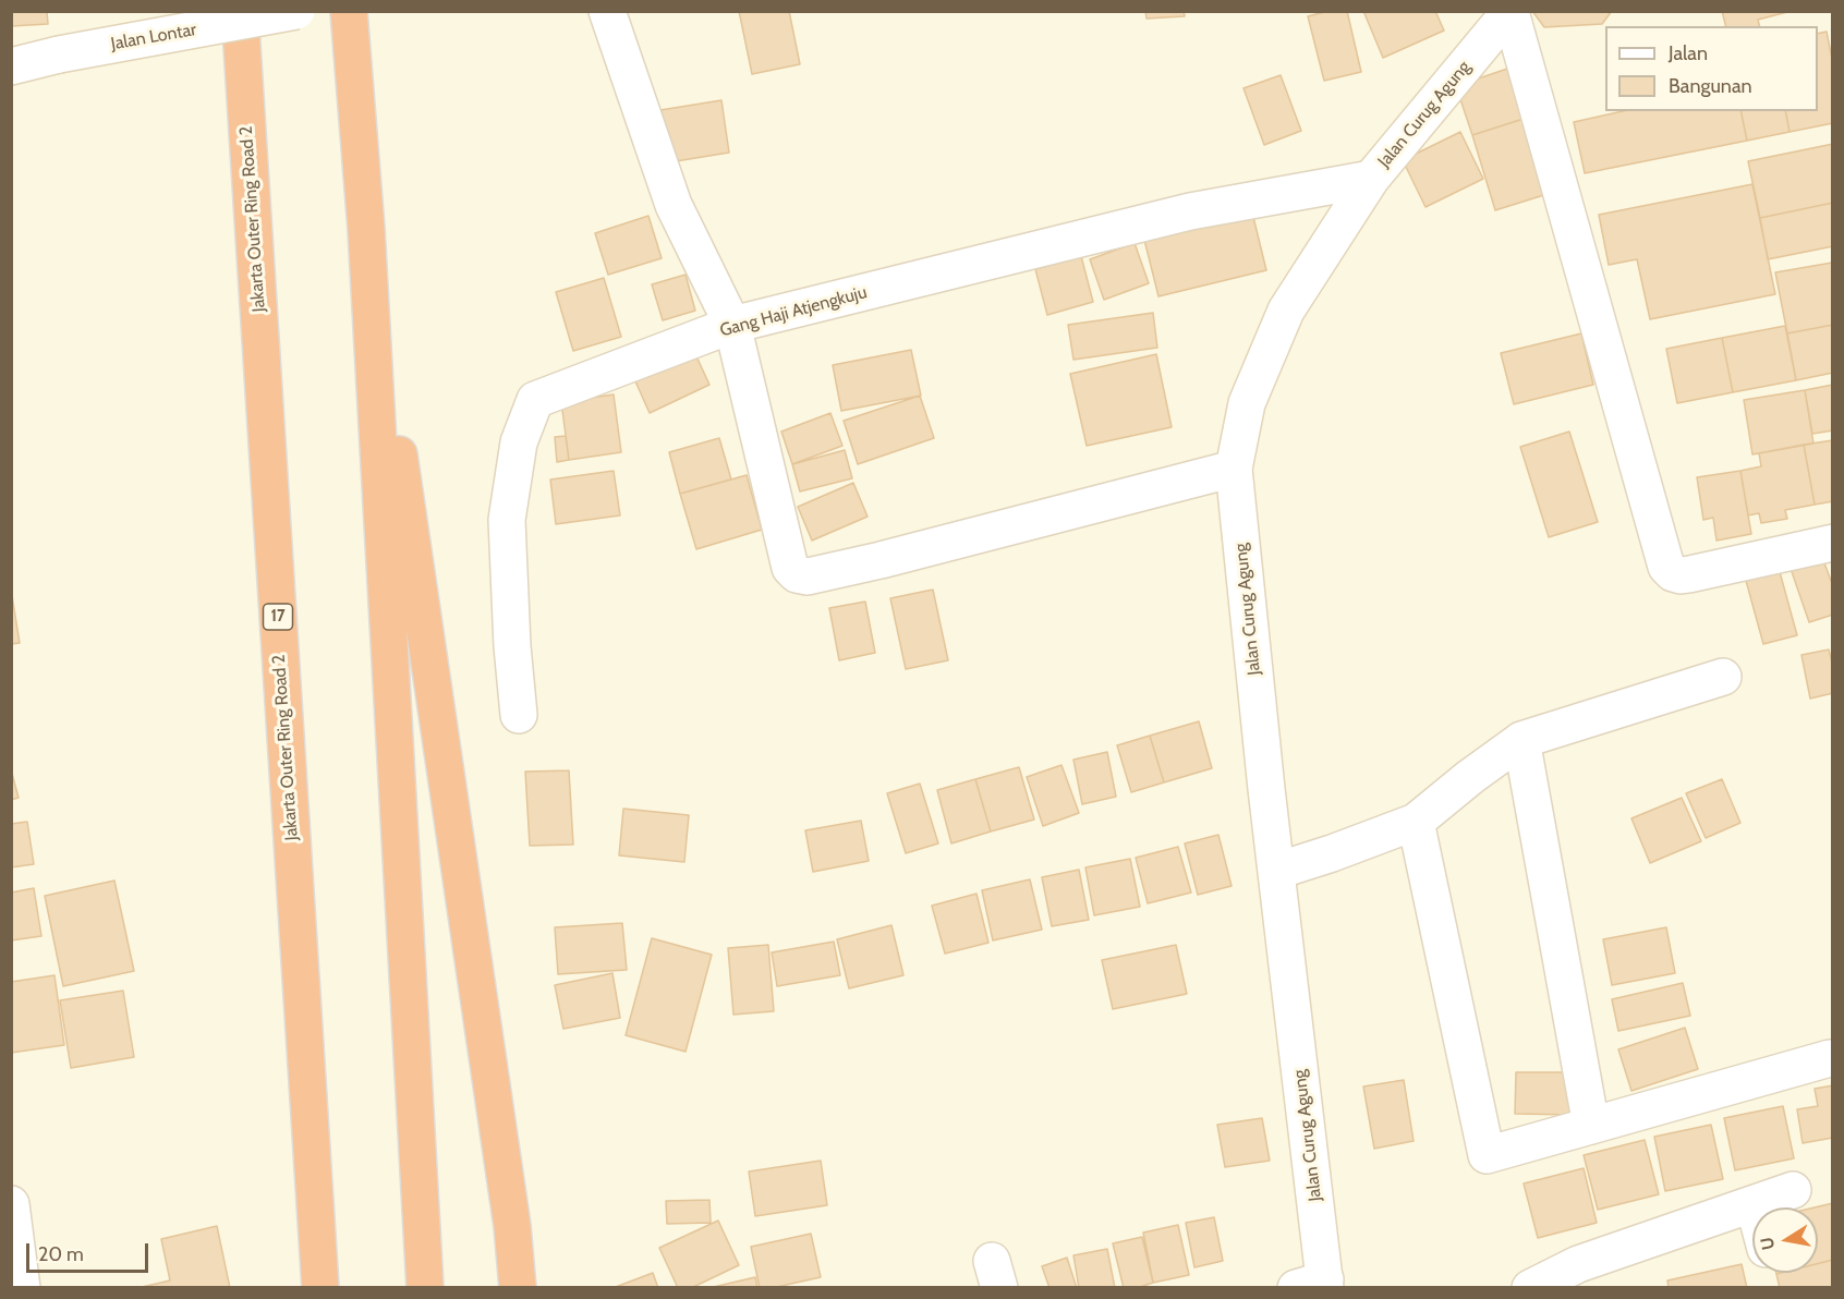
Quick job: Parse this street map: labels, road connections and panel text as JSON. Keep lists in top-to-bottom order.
{
  "streets": {
    "highway": ["Jakarta Outer Ring Road 2", "17"],
    "street": ["Jalan Lontar", "Jalan Curug Agung", "Gang Haji Atjengkuju"]
  },
  "crossings": [
    ["Jalan Curug Agung", "Gang Haji Atjengkuju"]
  ],
  "legend": ["Jalan", "Bangunan"],
  "scale_bar": "20 m",
  "north": "left"
}
